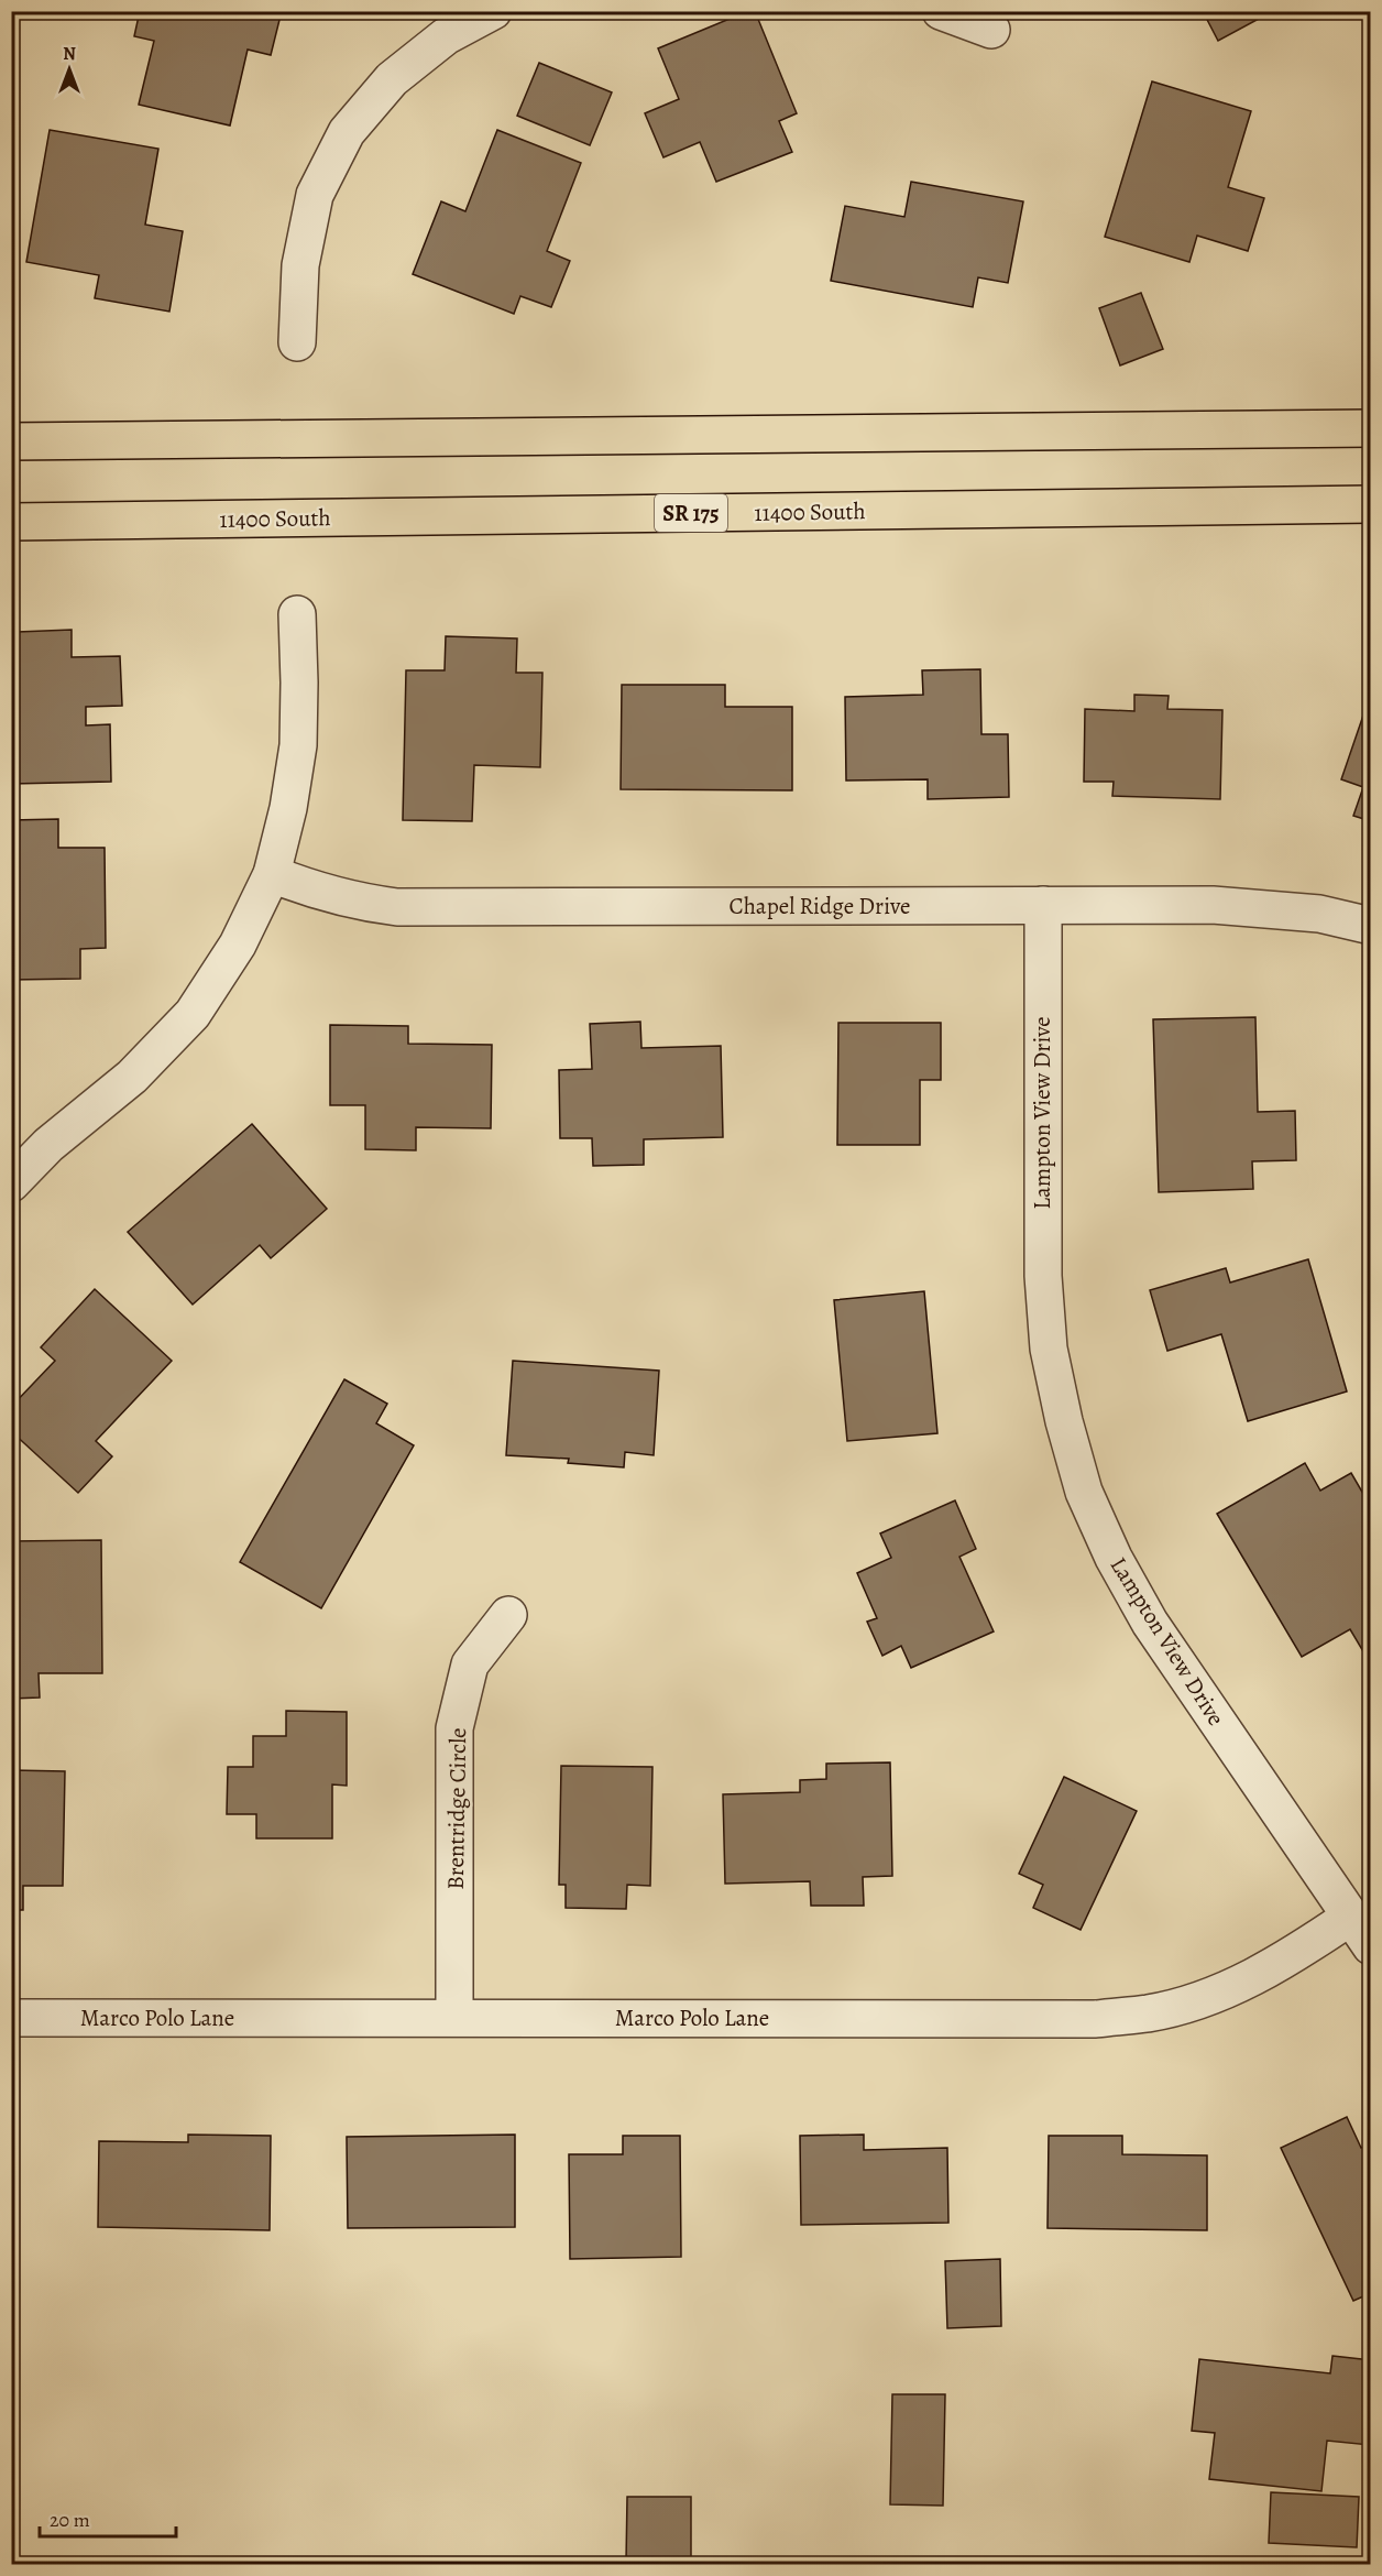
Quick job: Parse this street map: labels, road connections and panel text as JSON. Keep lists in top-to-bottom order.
{
  "streets": {
    "main road": ["11400 South", "SR 175"],
    "street": [
      "Chapel Ridge Drive",
      "Lampton View Drive",
      "Brentridge Circle",
      "Marco Polo Lane"
    ]
  },
  "crossings": [
    ["Chapel Ridge Drive", "Lampton View Drive"],
    ["Lampton View Drive", "Marco Polo Lane"],
    ["Brentridge Circle", "Marco Polo Lane"]
  ],
  "scale_bar": "20 m",
  "north": "top"
}
